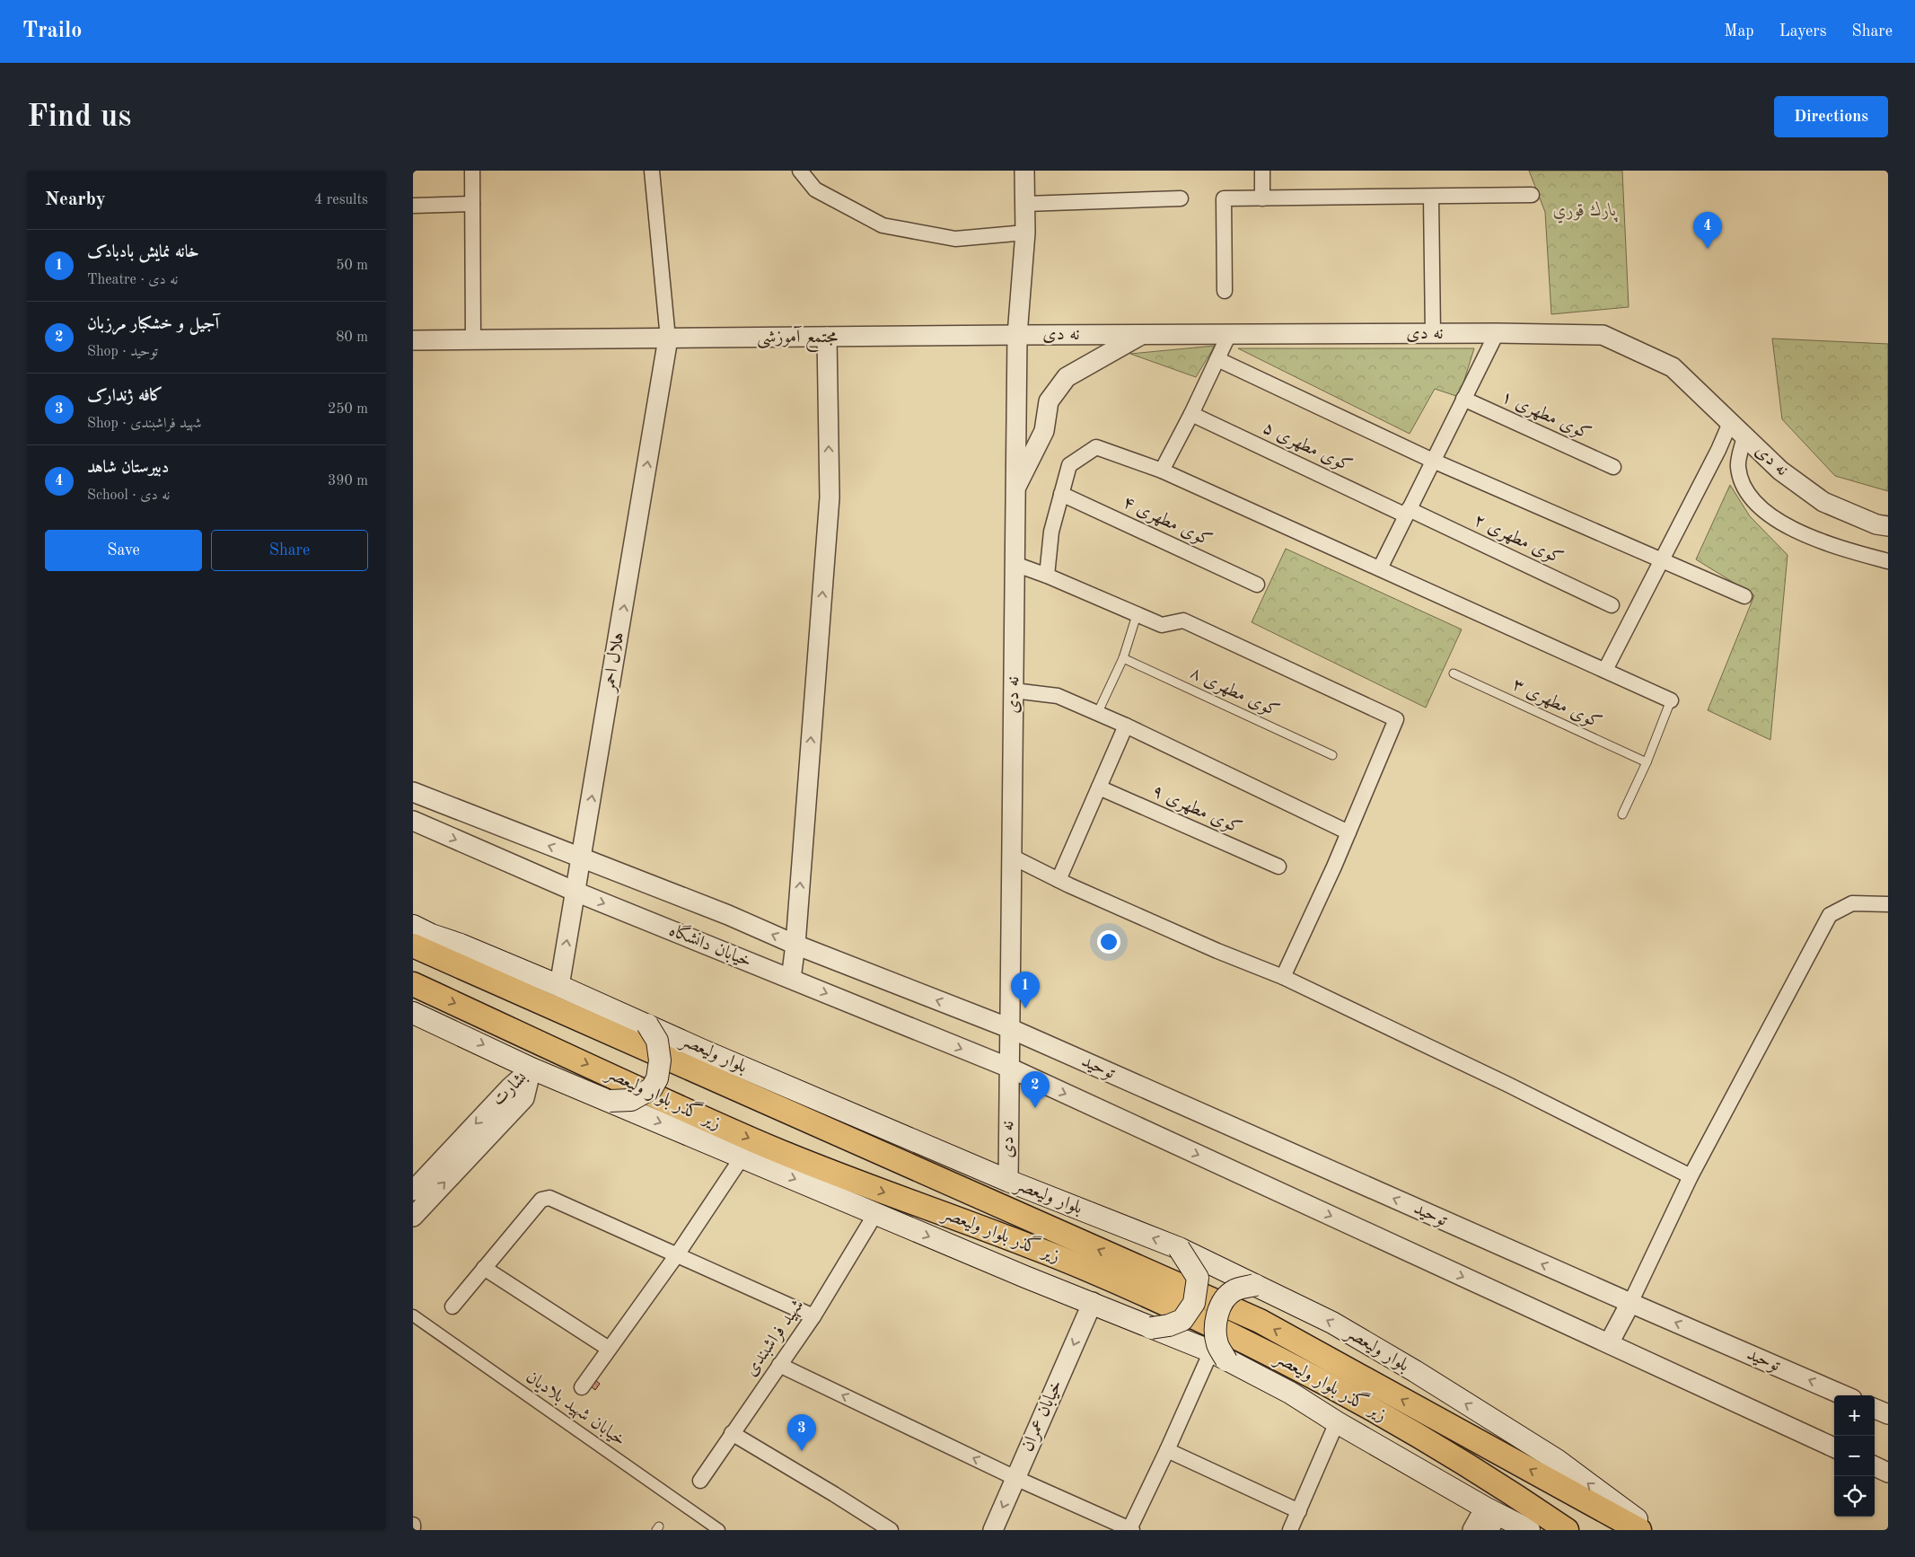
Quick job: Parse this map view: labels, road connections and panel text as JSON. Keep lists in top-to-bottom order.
{
  "streets": {
    "main road": ["بلوار ولیعصر", "زیر گذر بلوار ولیعصر"],
    "street": [
      "نه دی",
      "مجتمع آموزشی",
      "کوی مطهری ۱",
      "کوی مطهری ۵",
      "کوی مطهری ۴",
      "کوی مطهری ۲",
      "هلال احمر",
      "کوی مطهری ۹",
      "خیابان دانشگاه",
      "توحید",
      "بشارت",
      "شهید فراشبندی",
      "خیابان شهید بلادیان",
      "خیابان عمران"
    ],
    "lane": ["کوی مطهری ۸", "کوی مطهری ۳"]
  },
  "crossings": [
    ["نه دی", "مجتمع آموزشی"],
    ["نه دی", "خیابان دانشگاه"],
    ["نه دی", "بلوار ولیعصر"],
    ["نه دی", "توحید"],
    ["مجتمع آموزشی", "هلال احمر"],
    ["کوی مطهری ۵", "کوی مطهری ۲"],
    ["هلال احمر", "خیابان دانشگاه"],
    ["هلال احمر", "بلوار ولیعصر"],
    ["خیابان دانشگاه", "توحید"]
  ],
  "one_way": ["هلال احمر"],
  "parks": ["پارك قوري"],
  "page": {
    "header": "Trailo",
    "nav": ["Map", "Layers", "Share"],
    "buttons": [
      "Directions",
      ["Save", "Share"]
    ],
    "title": "Find us",
    "heading": ["Nearby", "4 results"],
    "pins": [
      "4",
      "1",
      "2",
      "3"
    ],
    "list": [
      {
        "mark": "1",
        "name": "خانه نمایش بادبادک",
        "note": "Theatre · نه دی",
        "value": "50 m"
      },
      {
        "mark": "2",
        "name": "آجیل و خشکبار مرزبان",
        "note": "Shop · توحید",
        "value": "80 m"
      },
      {
        "mark": "3",
        "name": "کافه ژندارک",
        "note": "Shop · شهید فراشبندی",
        "value": "250 m"
      },
      {
        "mark": "4",
        "name": "دبیرستان شاهد",
        "note": "School · نه دی",
        "value": "390 m"
      }
    ],
    "map_buttons": ["+", "−"]
  }
}
